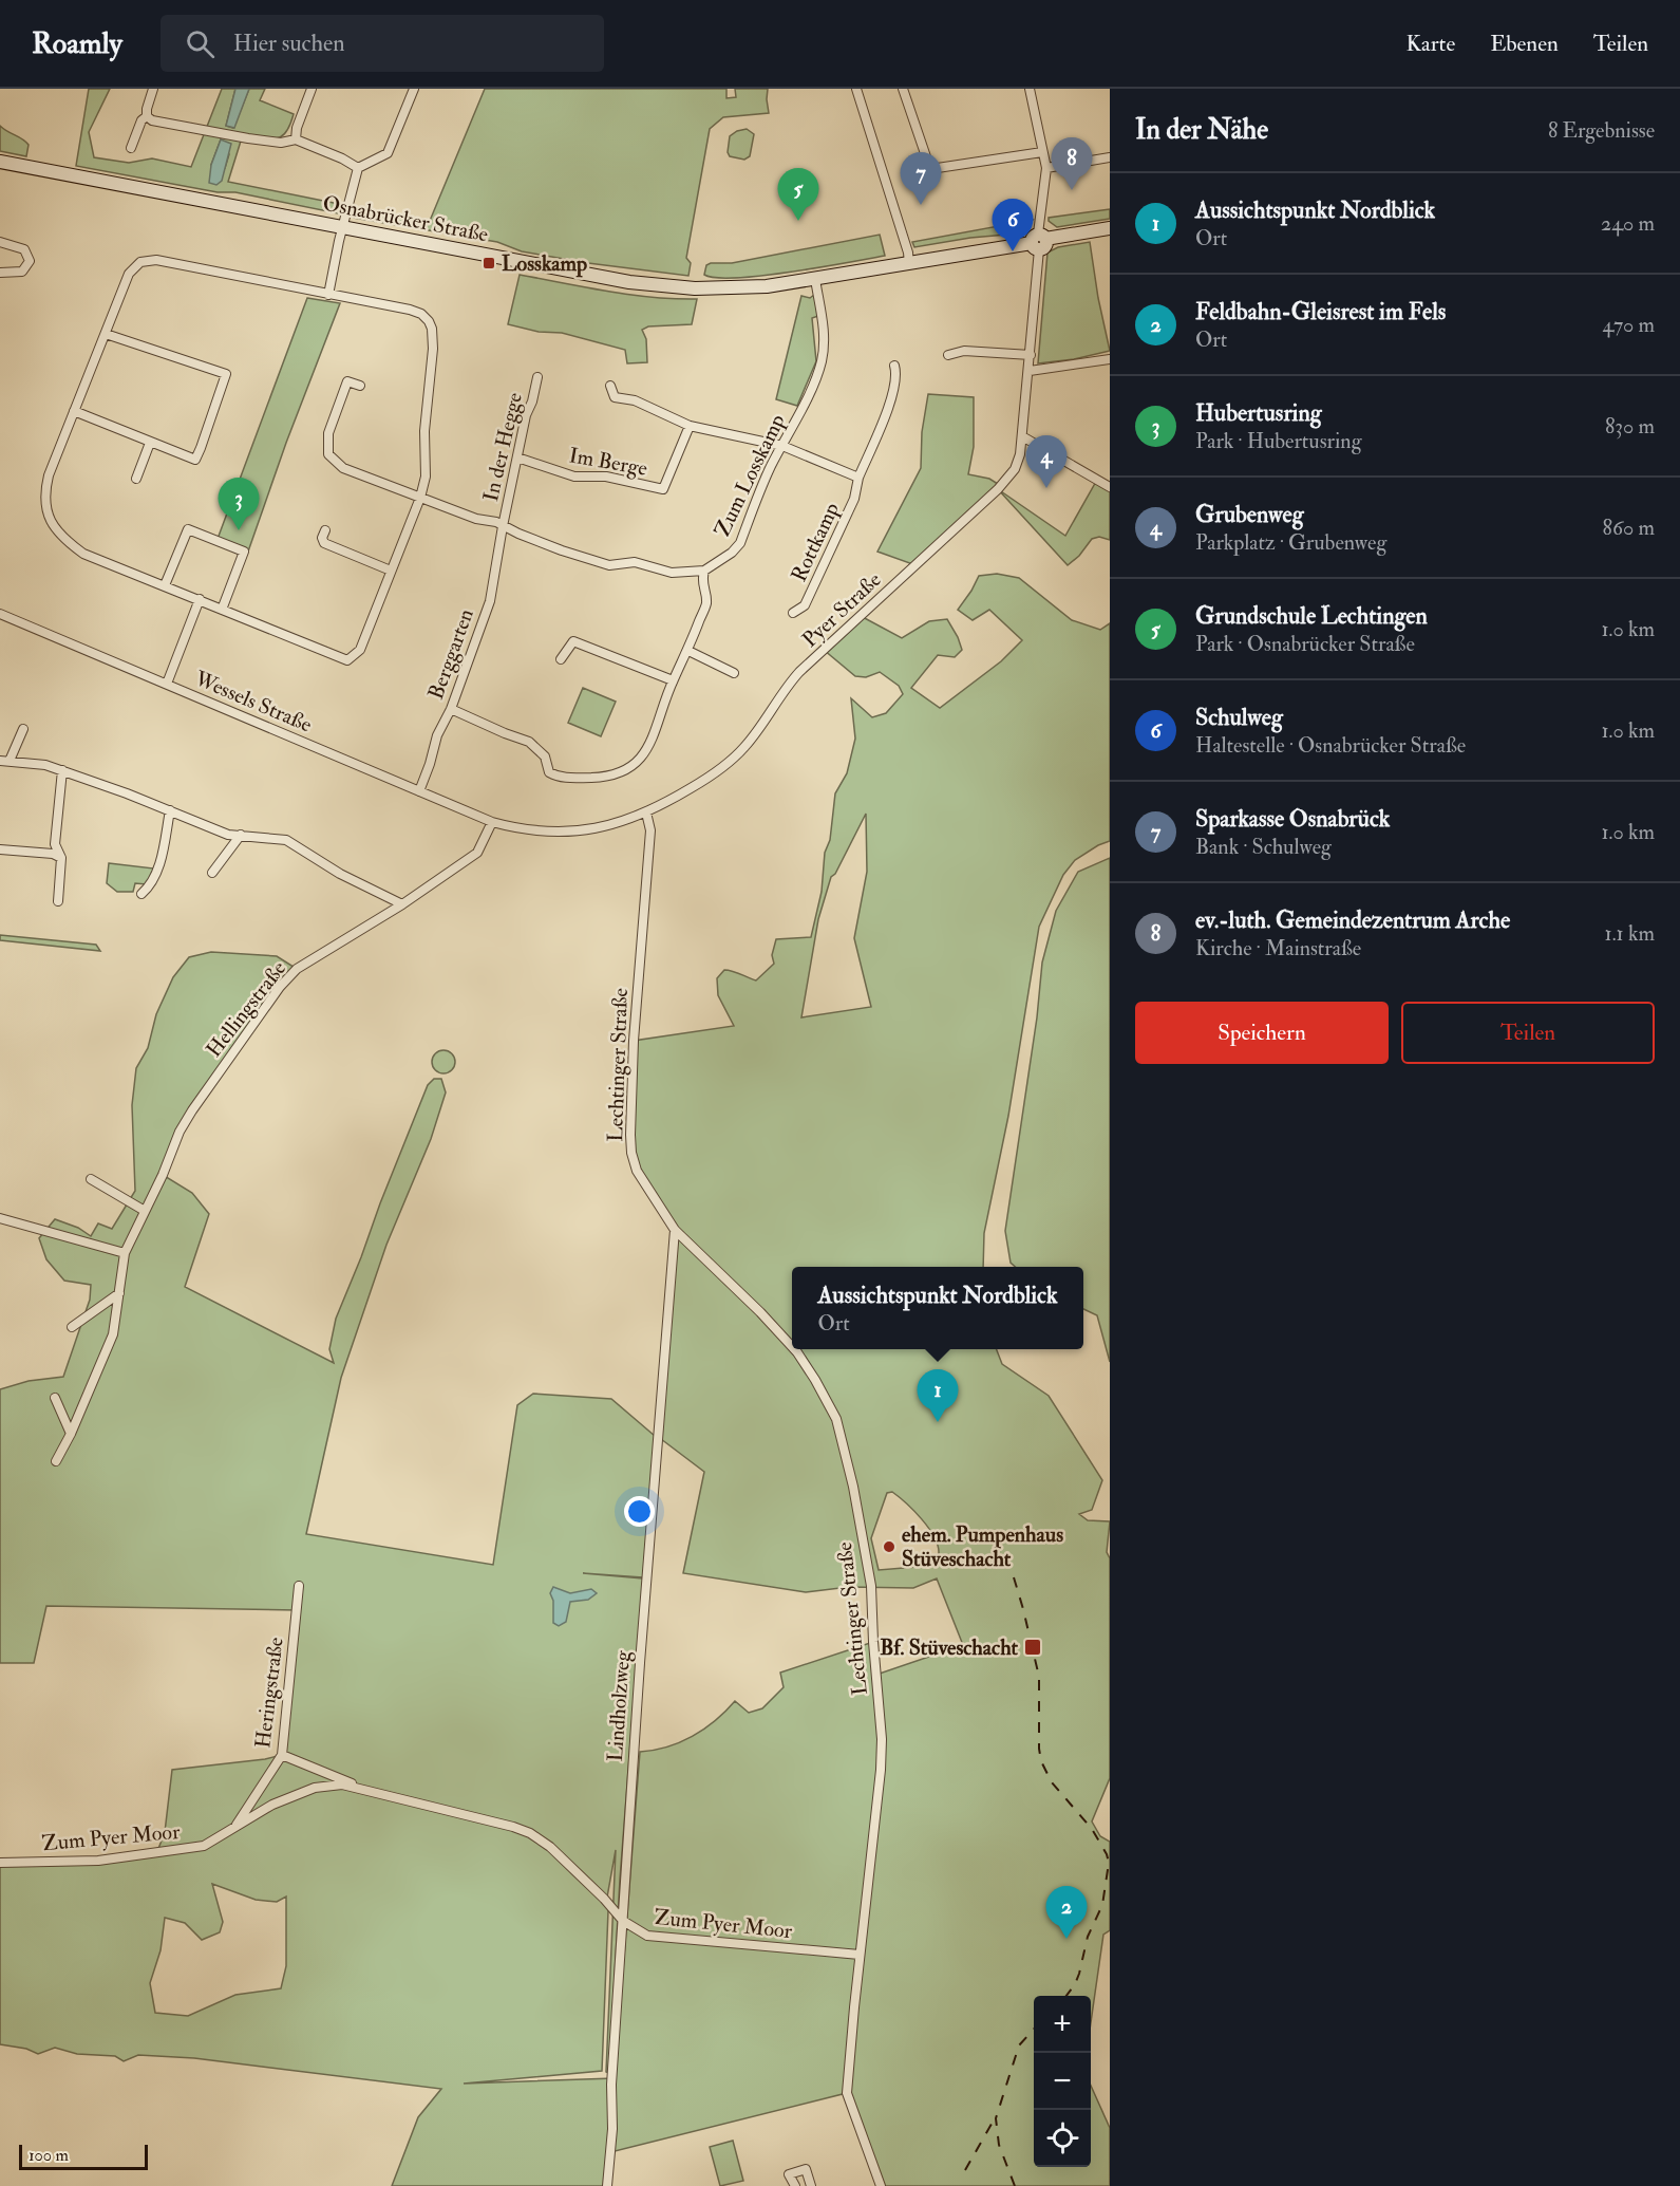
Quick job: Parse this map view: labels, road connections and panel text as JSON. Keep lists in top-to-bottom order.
{
  "streets": {
    "street": [
      "Osnabrücker Straße",
      "In der Hegge",
      "Im Berge",
      "Zum Losskamp",
      "Rottkamp",
      "Pyer Straße",
      "Berggarten",
      "Wessels Straße",
      "Hellingstraße",
      "Lechtinger Straße",
      "Heringstraße",
      "Lindholzweg",
      "Zum Pyer Moor"
    ]
  },
  "crossings": [
    ["Osnabrücker Straße", "Zum Losskamp"],
    ["Osnabrücker Straße", "Pyer Straße"],
    ["In der Hegge", "Im Berge"],
    ["In der Hegge", "Zum Losskamp"],
    ["In der Hegge", "Berggarten"],
    ["Zum Losskamp", "Berggarten"],
    ["Pyer Straße", "Wessels Straße"],
    ["Pyer Straße", "Hellingstraße"],
    ["Pyer Straße", "Lechtinger Straße"],
    ["Berggarten", "Wessels Straße"],
    ["Wessels Straße", "Hellingstraße"],
    ["Lechtinger Straße", "Lindholzweg"],
    ["Lechtinger Straße", "Zum Pyer Moor"],
    ["Heringstraße", "Zum Pyer Moor"],
    ["Lindholzweg", "Zum Pyer Moor"]
  ],
  "places": {
    "transit": ["Losskamp", "Bf. Stüveschacht"],
    "other": ["ehem. Pumpenhaus Stüveschacht"]
  },
  "scale_bar": "100 m",
  "page": {
    "header": "Roamly",
    "search": "Hier suchen",
    "nav": ["Karte", "Ebenen", "Teilen"],
    "heading": ["In der Nähe", "8 Ergebnisse"],
    "pins": [
      "8",
      "7",
      "5",
      "6",
      "4",
      "3",
      "1",
      "2"
    ],
    "list": [
      {
        "mark": "1",
        "name": "Aussichtspunkt Nordblick",
        "note": "Ort",
        "value": "240 m"
      },
      {
        "mark": "2",
        "name": "Feldbahn-Gleisrest im Fels",
        "note": "Ort",
        "value": "470 m"
      },
      {
        "mark": "3",
        "name": "Hubertusring",
        "note": "Park · Hubertusring",
        "value": "830 m"
      },
      {
        "mark": "4",
        "name": "Grubenweg",
        "note": "Parkplatz · Grubenweg",
        "value": "860 m"
      },
      {
        "mark": "5",
        "name": "Grundschule Lechtingen",
        "note": "Park · Osnabrücker Straße",
        "value": "1.0 km"
      },
      {
        "mark": "6",
        "name": "Schulweg",
        "note": "Haltestelle · Osnabrücker Straße",
        "value": "1.0 km"
      },
      {
        "mark": "7",
        "name": "Sparkasse Osnabrück",
        "note": "Bank · Schulweg",
        "value": "1.0 km"
      },
      {
        "mark": "8",
        "name": "ev.-luth. Gemeindezentrum Arche",
        "note": "Kirche · Mainstraße",
        "value": "1.1 km"
      }
    ],
    "buttons": ["Speichern", "Teilen"],
    "popup": ["Aussichtspunkt Nordblick", "Ort"],
    "map_buttons": ["+", "−"],
    "scale": "100 m"
  }
}
